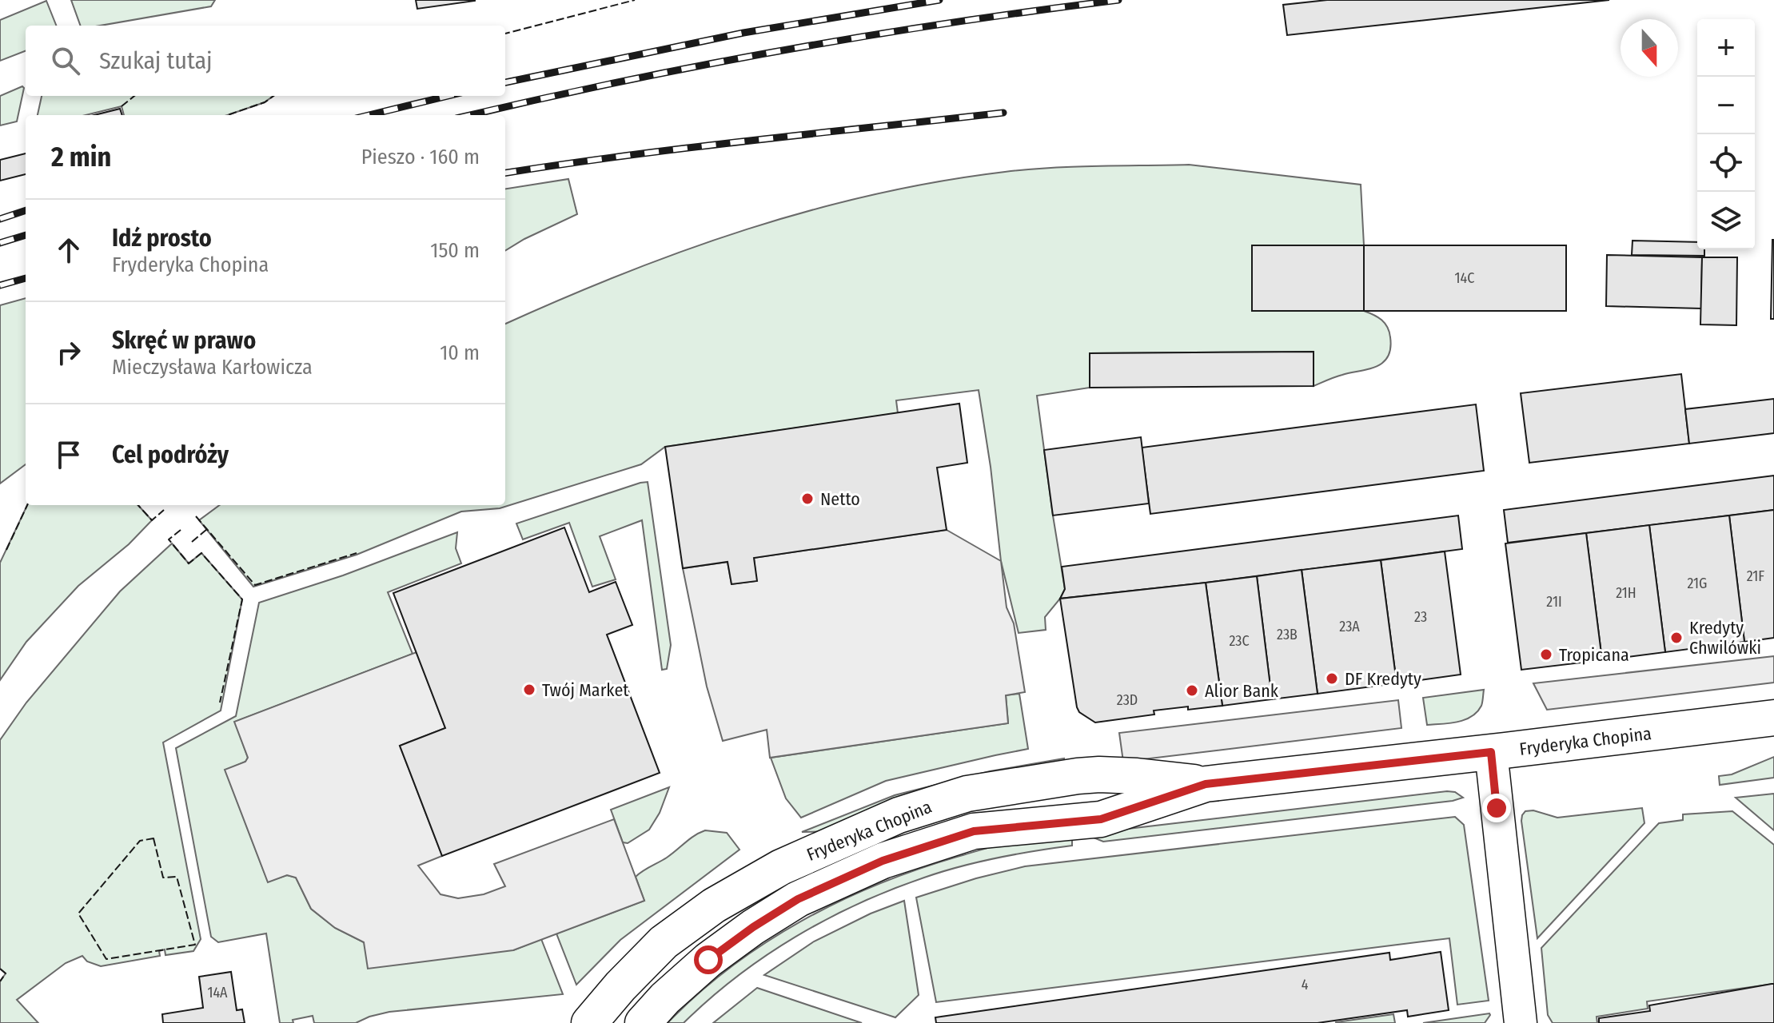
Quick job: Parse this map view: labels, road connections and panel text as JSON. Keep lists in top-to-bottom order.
{
  "streets": {
    "street": ["Fryderyka Chopina"]
  },
  "places": [
    "Netto",
    "Kredyty Chwilówki",
    "Tropicana",
    "DF Kredyty",
    "Twój Market",
    "Alior Bank"
  ],
  "house_numbers": [
    "14C",
    "21F",
    "21G",
    "21H",
    "21I",
    "23",
    "23A",
    "23B",
    "23C",
    "23D",
    "4",
    "14A"
  ],
  "north": "bottom",
  "page": {
    "map_buttons": ["+", "−"],
    "search": "Szukaj tutaj",
    "heading": ["2 min", "Pieszo · 160 m"],
    "list": [
      ["Idź prosto", "Fryderyka Chopina", "150 m"],
      ["Skręć w prawo", "Mieczysława Karłowicza", "10 m"],
      "Cel podróży"
    ]
  }
}
